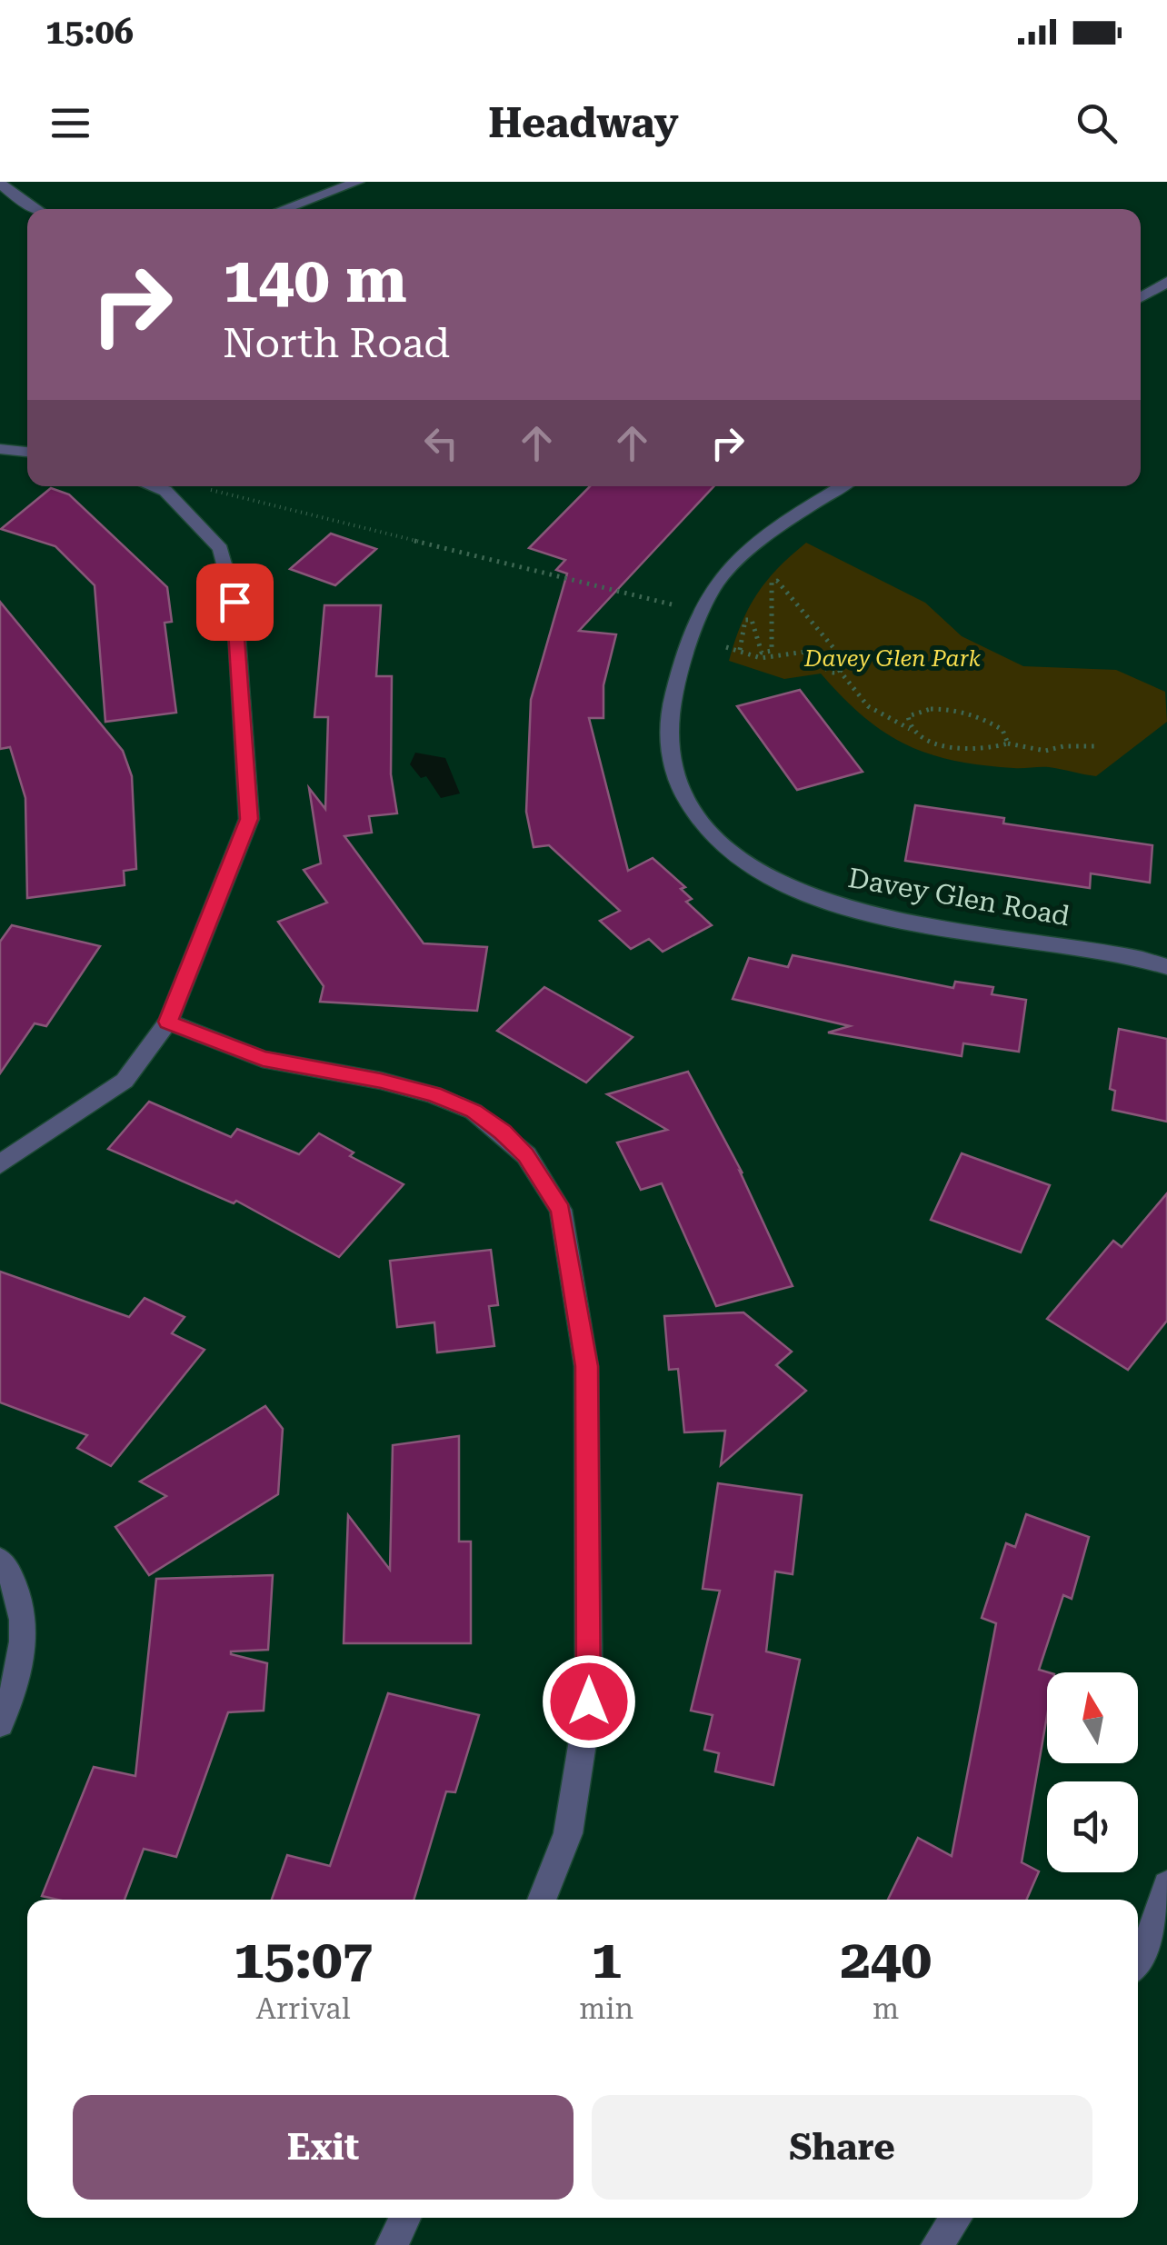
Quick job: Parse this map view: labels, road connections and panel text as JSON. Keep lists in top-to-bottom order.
{
  "streets": {
    "street": ["Davey Glen Road"]
  },
  "parks": ["Davey Glen Park"],
  "north": "top",
  "page": {
    "status": "15:06",
    "header": "Headway",
    "turn": ["140 m", "North Road"],
    "eta": [
      "15:07",
      "Arrival",
      "1",
      "min",
      "240",
      "m"
    ],
    "buttons": ["Exit", "Share"]
  }
}
